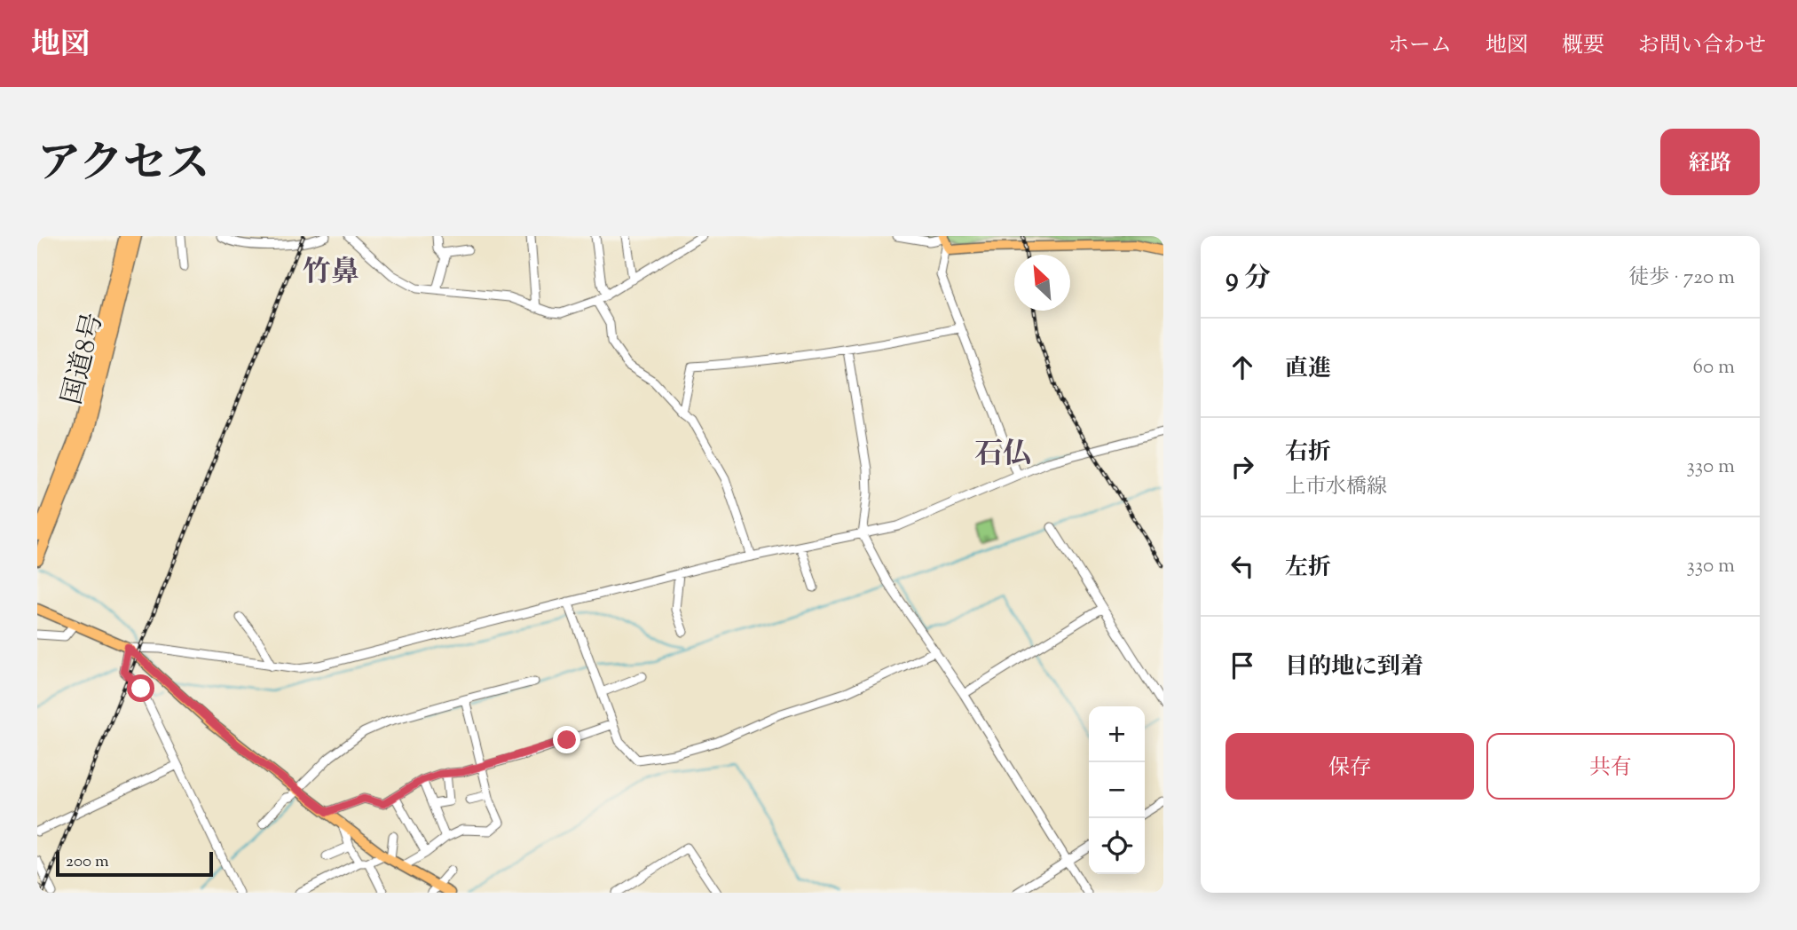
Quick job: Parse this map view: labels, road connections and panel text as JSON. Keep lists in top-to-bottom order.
{
  "streets": {
    "highway": ["国道8号"]
  },
  "districts": ["竹鼻", "石仏"],
  "scale_bar": "200 m",
  "north": "top left",
  "page": {
    "header": "地図",
    "nav": [
      "ホーム",
      "地図",
      "概要",
      "お問い合わせ"
    ],
    "title": "アクセス",
    "buttons": [
      "経路",
      ["保存", "共有"]
    ],
    "heading": ["9 分", "徒歩 · 720 m"],
    "list": [
      ["直進", "60 m"],
      ["右折", "上市水橋線", "330 m"],
      ["左折", "330 m"],
      "目的地に到着"
    ],
    "map_buttons": ["+", "−"],
    "scale": "200 m"
  }
}
